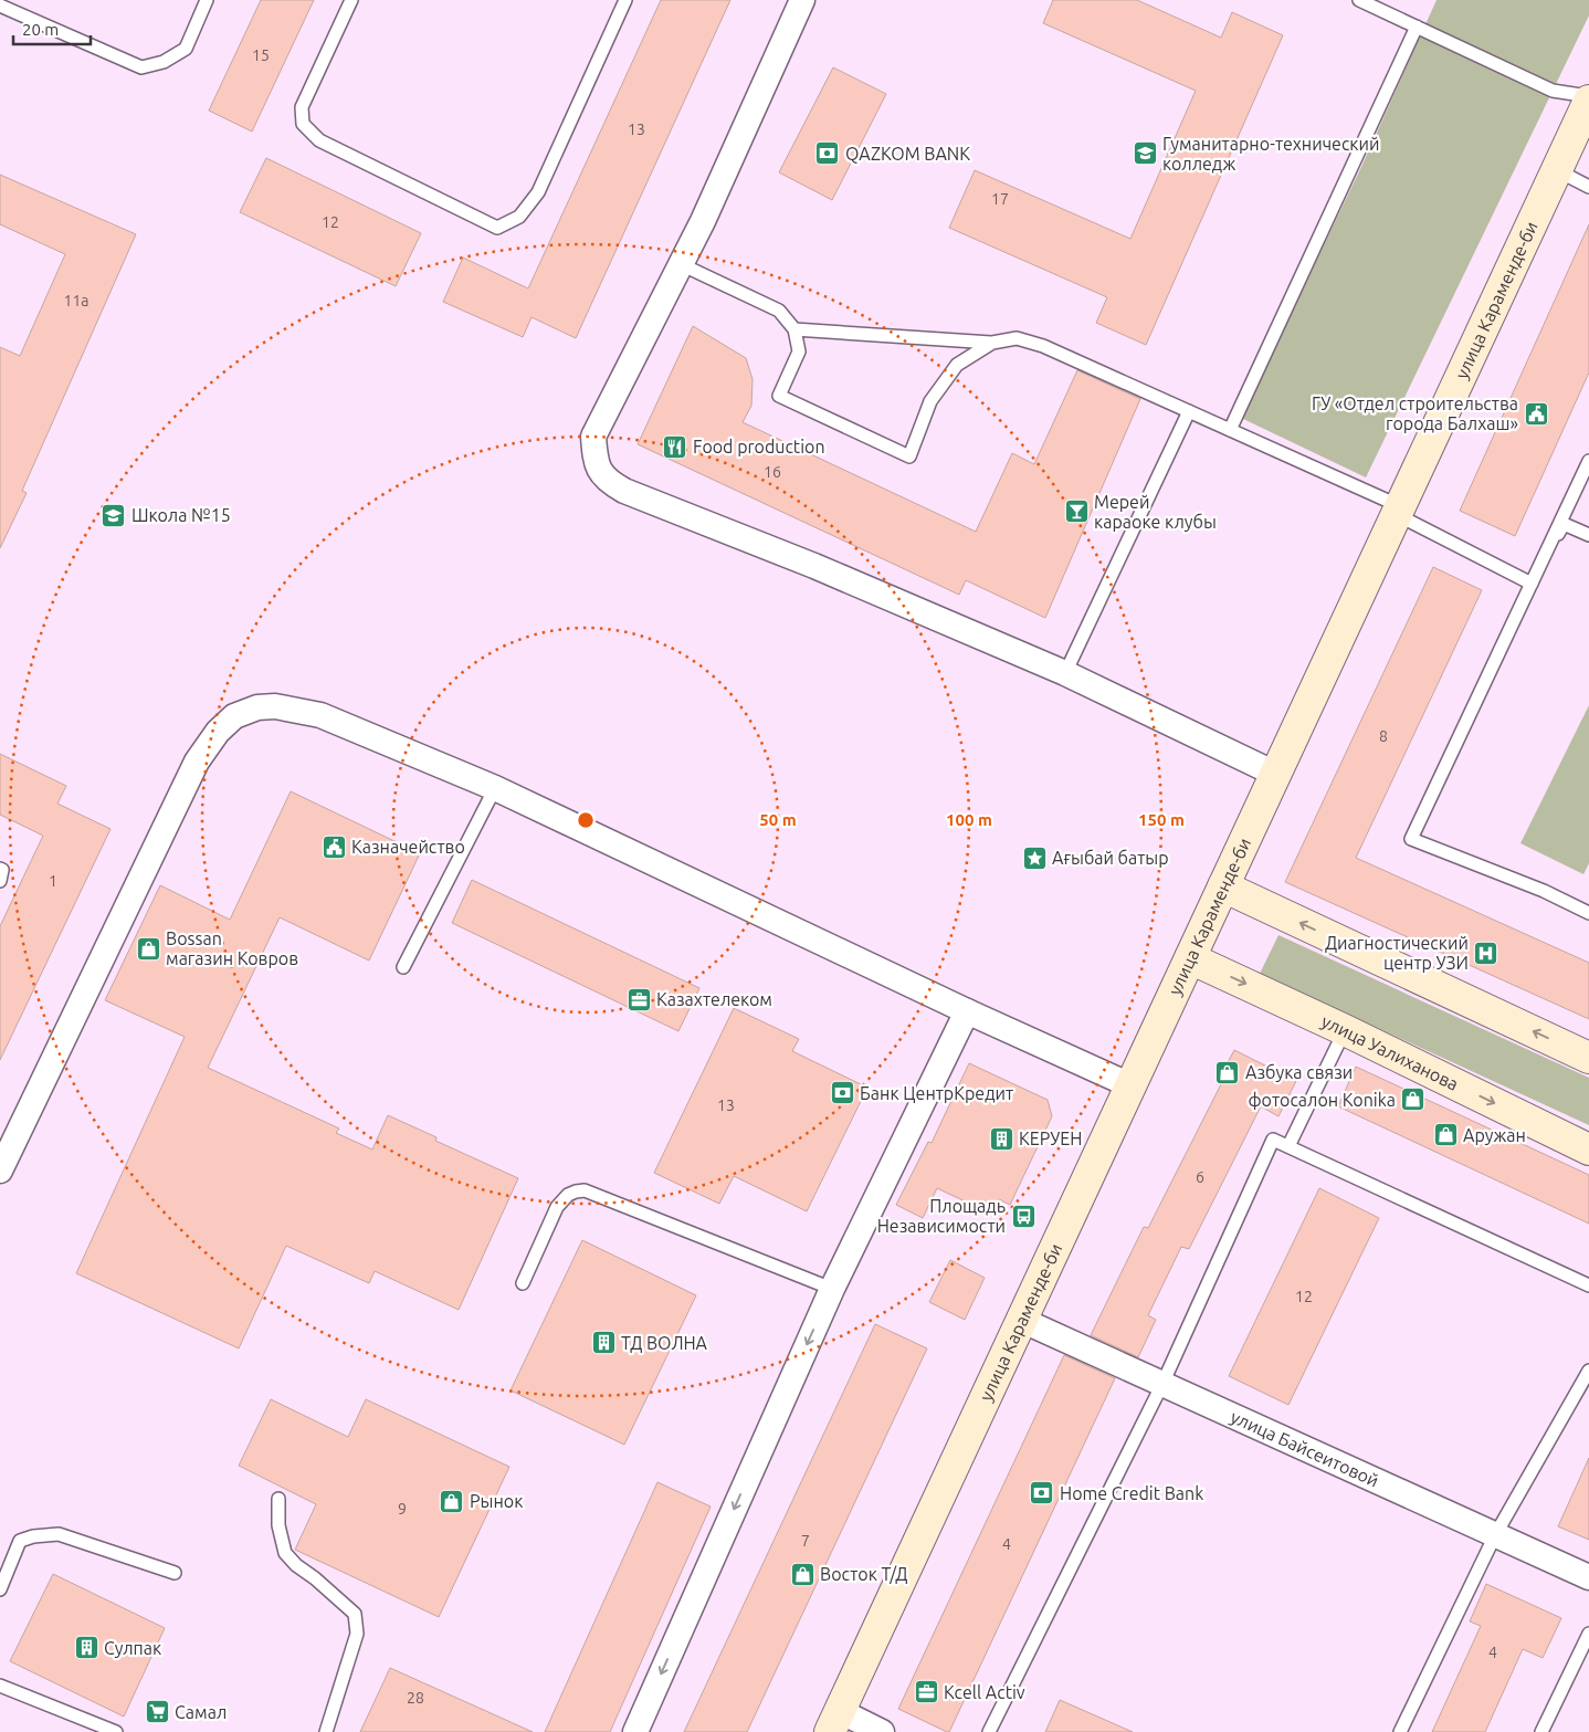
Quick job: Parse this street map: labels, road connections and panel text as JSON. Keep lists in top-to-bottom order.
{
  "streets": {
    "main road": ["улица Караменде-би", "улица Уалиханова"],
    "street": ["улица Байсеитовой"]
  },
  "crossings": [
    ["улица Караменде-би", "улица Уалиханова"],
    ["улица Караменде-би", "улица Байсеитовой"]
  ],
  "places": {
    "bank": ["QAZKOM BANK", "Банк ЦентрКредит", "Home Credit Bank"],
    "school or university": ["Гуманитарно-технический колледж", "Школа №15"],
    "public building": ["ГУ «Отдел строительства города Балхаш»", "Казначейство"],
    "restaurant": ["Food production"],
    "bar": ["Мерей караоке клубы"],
    "place": ["Ағыбай батыр"],
    "shop": [
      "Bossan магазин Ковров",
      "Азбука связи",
      "фотосалон Konika",
      "Аружан",
      "Рынок",
      "Восток Т/Д"
    ],
    "hospital": ["Диагностический центр УЗИ"],
    "office": ["Казахтелеком", "Kcell Activ"],
    "building": ["КЕРУЕН", "ТД ВОЛНА", "Сулпак"],
    "bus stop": ["Площадь Независимости"],
    "supermarket": ["Самал"]
  },
  "house_numbers": [
    "15",
    "13",
    "17",
    "12",
    "11а",
    "16",
    "8",
    "1",
    "13",
    "6",
    "12",
    "9",
    "7",
    "4",
    "4",
    "28"
  ],
  "scale_bar": "20 m",
  "rings": ["50 m", "100 m", "150 m"]
}
